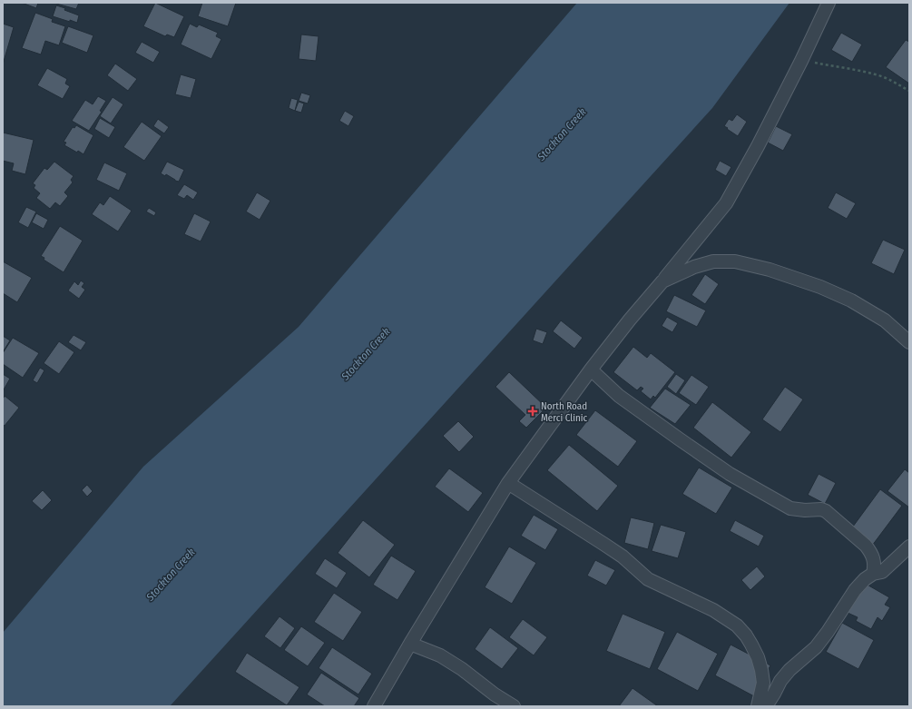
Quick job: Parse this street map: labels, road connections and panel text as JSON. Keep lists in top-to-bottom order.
{
  "water": ["Stockton Creek"],
  "places": {
    "health": ["North Road Merci Clinic"]
  }
}
